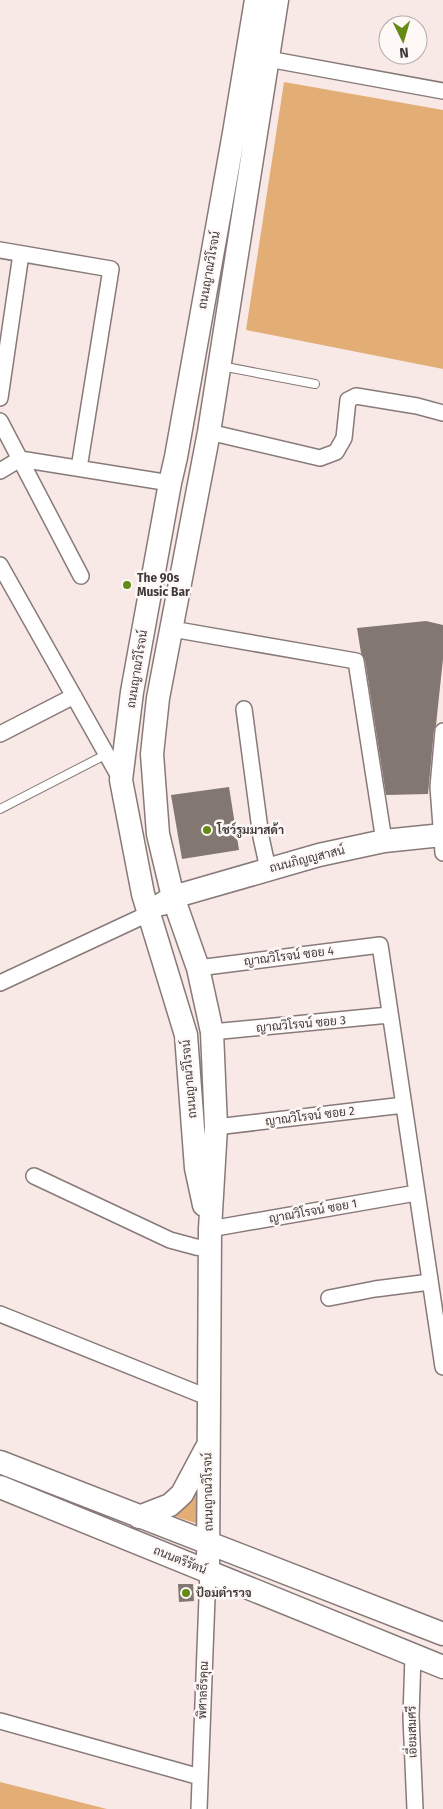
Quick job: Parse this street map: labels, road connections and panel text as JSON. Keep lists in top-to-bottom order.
{
  "streets": {
    "main road": ["ถนนญาณวิโรจน์", "ถนนภิญญสาสน์", "ถนนตรีรัตน์"],
    "street": [
      "ญาณวิโรจน์ ซอย 4",
      "ญาณวิโรจน์ ซอย 3",
      "ญาณวิโรจน์ ซอย 2",
      "ญาณวิโรจน์ ซอย 1",
      "พิศาลธีรคุณ",
      "เอี่ยมสมศรี"
    ]
  },
  "crossings": [
    ["ถนนญาณวิโรจน์", "ถนนภิญญสาสน์"],
    ["ถนนญาณวิโรจน์", "ญาณวิโรจน์ ซอย 4"],
    ["ถนนญาณวิโรจน์", "ญาณวิโรจน์ ซอย 3"],
    ["ถนนญาณวิโรจน์", "ญาณวิโรจน์ ซอย 2"],
    ["ถนนญาณวิโรจน์", "ญาณวิโรจน์ ซอย 1"],
    ["ถนนญาณวิโรจน์", "ถนนตรีรัตน์"],
    ["ถนนญาณวิโรจน์", "พิศาลธีรคุณ"],
    ["ญาณวิโรจน์ ซอย 4", "ญาณวิโรจน์ ซอย 3"],
    ["ถนนตรีรัตน์", "พิศาลธีรคุณ"],
    ["ถนนตรีรัตน์", "เอี่ยมสมศรี"]
  ],
  "places": ["The 90s Music Bar", "โชว์รูมมาสด้า", "ป้อมตำรวจ"],
  "north": "bottom"
}
